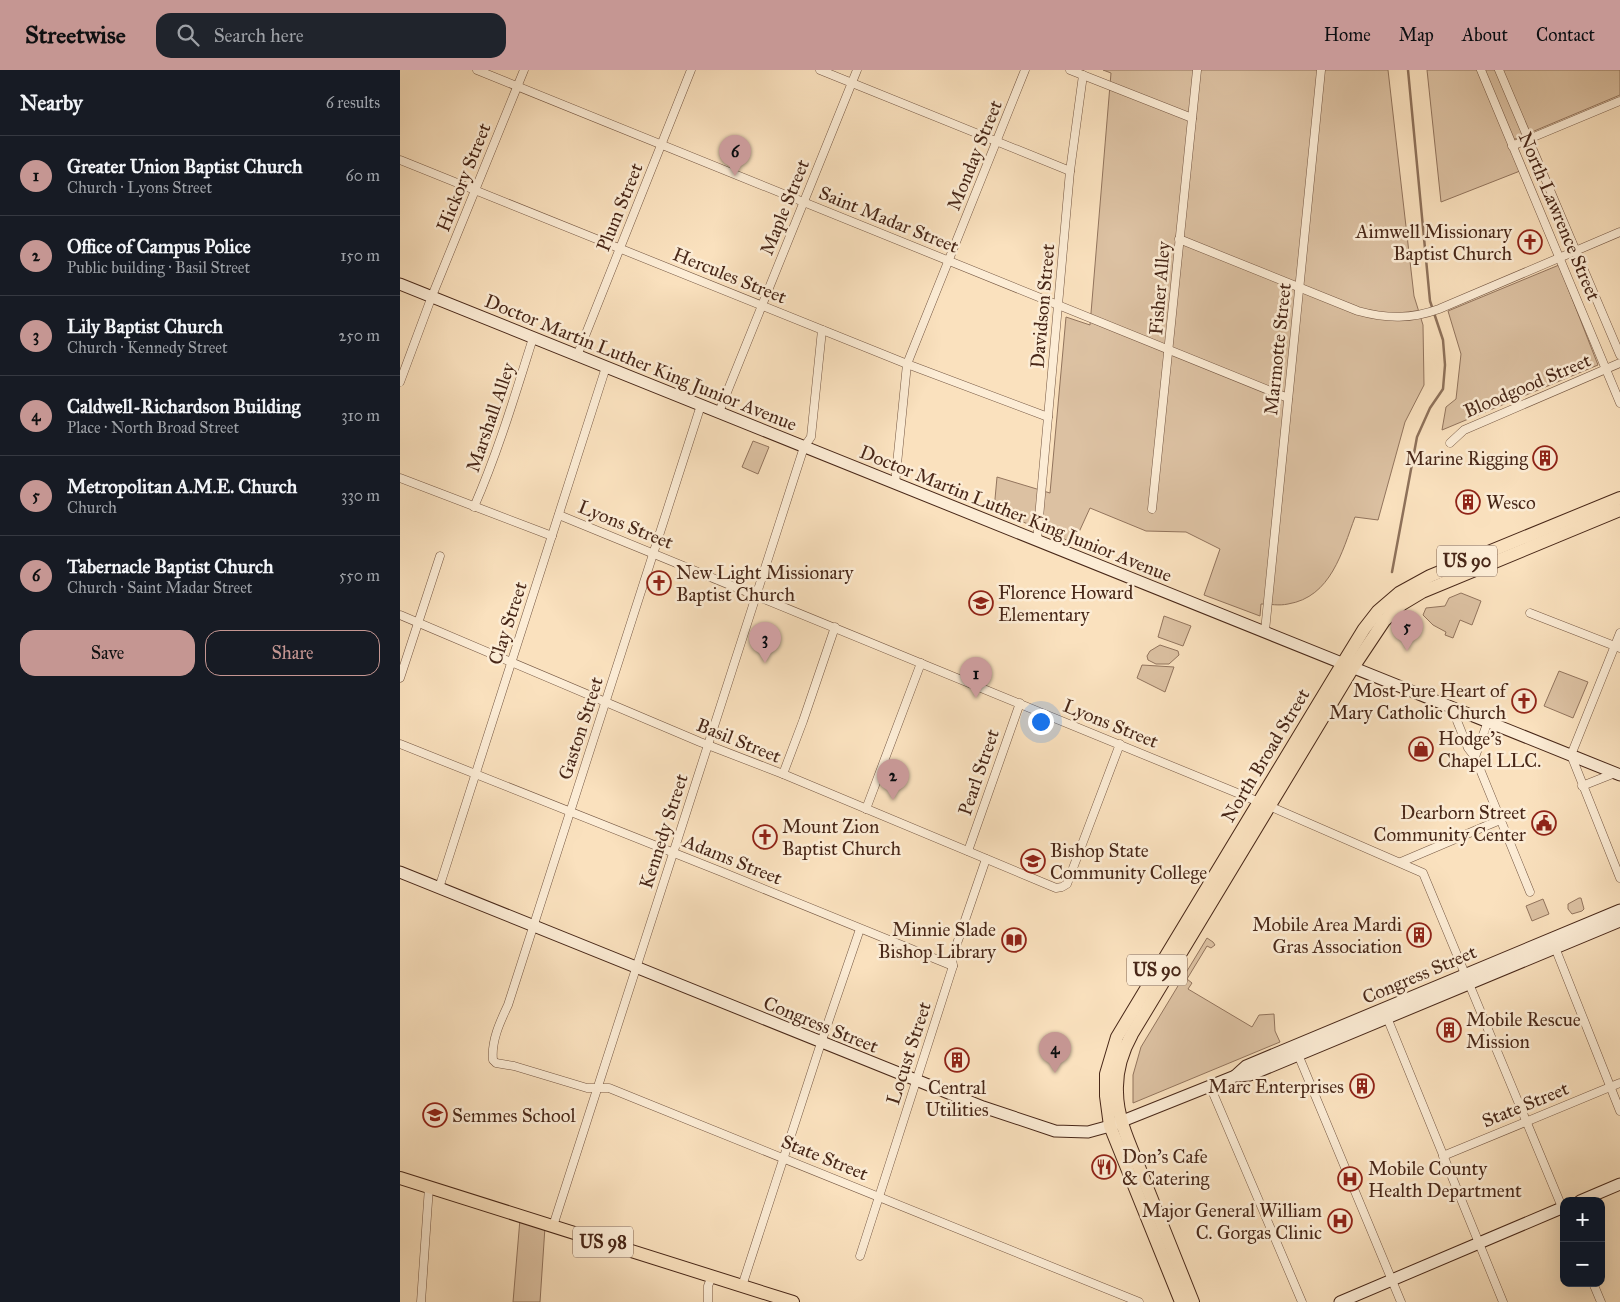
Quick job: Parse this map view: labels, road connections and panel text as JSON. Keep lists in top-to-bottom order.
{
  "streets": {
    "main road": ["US 90", "North Broad Street", "US 98"],
    "street": [
      "Monday Street",
      "Hickory Street",
      "Plum Street",
      "Maple Street",
      "North Lawrence Street",
      "Saint Madar Street",
      "Hercules Street",
      "Fisher Alley",
      "Davidson Street",
      "Marmotte Street",
      "Doctor Martin Luther King Junior Avenue",
      "Bloodgood Street",
      "Marshall Alley",
      "Lyons Street",
      "Clay Street",
      "Gaston Street",
      "Basil Street",
      "Pearl Street",
      "Kennedy Street",
      "Adams Street",
      "Congress Street",
      "Locust Street",
      "State Street"
    ]
  },
  "crossings": [
    ["Monday Street", "Saint Madar Street"],
    ["Monday Street", "Hercules Street"],
    ["Monday Street", "Doctor Martin Luther King Junior Avenue"],
    ["Hickory Street", "Saint Madar Street"],
    ["Hickory Street", "Hercules Street"],
    ["Hickory Street", "Doctor Martin Luther King Junior Avenue"],
    ["Plum Street", "Saint Madar Street"],
    ["Plum Street", "Hercules Street"],
    ["Plum Street", "Doctor Martin Luther King Junior Avenue"],
    ["Maple Street", "Saint Madar Street"],
    ["Maple Street", "Hercules Street"],
    ["Maple Street", "Doctor Martin Luther King Junior Avenue"],
    ["North Lawrence Street", "Bloodgood Street"],
    ["Saint Madar Street", "Fisher Alley"],
    ["Saint Madar Street", "Davidson Street"],
    ["Saint Madar Street", "Marmotte Street"],
    ["Hercules Street", "Davidson Street"],
    ["Hercules Street", "Kennedy Street"],
    ["Davidson Street", "Doctor Martin Luther King Junior Avenue"],
    ["Marmotte Street", "Doctor Martin Luther King Junior Avenue"],
    ["Doctor Martin Luther King Junior Avenue", "Marshall Alley"],
    ["Doctor Martin Luther King Junior Avenue", "US 90"],
    ["Doctor Martin Luther King Junior Avenue", "Clay Street"],
    ["Doctor Martin Luther King Junior Avenue", "Gaston Street"],
    ["Doctor Martin Luther King Junior Avenue", "North Broad Street"],
    ["Doctor Martin Luther King Junior Avenue", "Kennedy Street"],
    ["Lyons Street", "Clay Street"],
    ["Lyons Street", "Gaston Street"],
    ["Lyons Street", "Basil Street"],
    ["Lyons Street", "North Broad Street"],
    ["Lyons Street", "Pearl Street"],
    ["Lyons Street", "Kennedy Street"],
    ["Lyons Street", "Congress Street"],
    ["Lyons Street", "State Street"],
    ["US 90", "North Broad Street"],
    ["Clay Street", "Basil Street"],
    ["Clay Street", "Adams Street"],
    ["Clay Street", "Congress Street"],
    ["Gaston Street", "Basil Street"],
    ["Gaston Street", "Adams Street"],
    ["Gaston Street", "Congress Street"],
    ["Gaston Street", "State Street"],
    ["Basil Street", "Pearl Street"],
    ["Basil Street", "Kennedy Street"],
    ["Basil Street", "Locust Street"],
    ["North Broad Street", "Congress Street"],
    ["Kennedy Street", "Adams Street"],
    ["Kennedy Street", "Congress Street"],
    ["Kennedy Street", "State Street"],
    ["Kennedy Street", "US 98"],
    ["Congress Street", "Locust Street"],
    ["Locust Street", "State Street"]
  ],
  "places": {
    "church": [
      "Aimwell Missionary Baptist Church",
      "New Light Missionary Baptist Church",
      "Most Pure Heart of Mary Catholic Church",
      "Mount Zion Baptist Church"
    ],
    "building": [
      "Marine Rigging",
      "Wesco",
      "Mobile Area Mardi Gras Association",
      "Mobile Rescue Mission",
      "Central Utilities",
      "Marc Enterprises"
    ],
    "school or university": ["Florence Howard Elementary", "Bishop State Community College", "Semmes School"],
    "shop": ["Hodge's Chapel LLC."],
    "public building": ["Dearborn Street Community Center"],
    "library": ["Minnie Slade Bishop Library"],
    "restaurant": ["Don's Cafe & Catering"],
    "hospital": ["Mobile County Health Department", "Major General William C. Gorgas Clinic"]
  },
  "page": {
    "header": "Streetwise",
    "search": "Search here",
    "nav": [
      "Home",
      "Map",
      "About",
      "Contact"
    ],
    "heading": ["Nearby", "6 results"],
    "list": [
      {
        "mark": "1",
        "name": "Greater Union Baptist Church",
        "note": "Church · Lyons Street",
        "value": "60 m"
      },
      {
        "mark": "2",
        "name": "Office of Campus Police",
        "note": "Public building · Basil Street",
        "value": "150 m"
      },
      {
        "mark": "3",
        "name": "Lily Baptist Church",
        "note": "Church · Kennedy Street",
        "value": "250 m"
      },
      {
        "mark": "4",
        "name": "Caldwell-Richardson Building",
        "note": "Place · North Broad Street",
        "value": "310 m"
      },
      {
        "mark": "5",
        "name": "Metropolitan A.M.E. Church",
        "note": "Church",
        "value": "330 m"
      },
      {
        "mark": "6",
        "name": "Tabernacle Baptist Church",
        "note": "Church · Saint Madar Street",
        "value": "550 m"
      }
    ],
    "pins": [
      "6",
      "5",
      "3",
      "1",
      "2",
      "4"
    ],
    "buttons": ["Save", "Share"],
    "map_buttons": ["+", "−"]
  }
}
